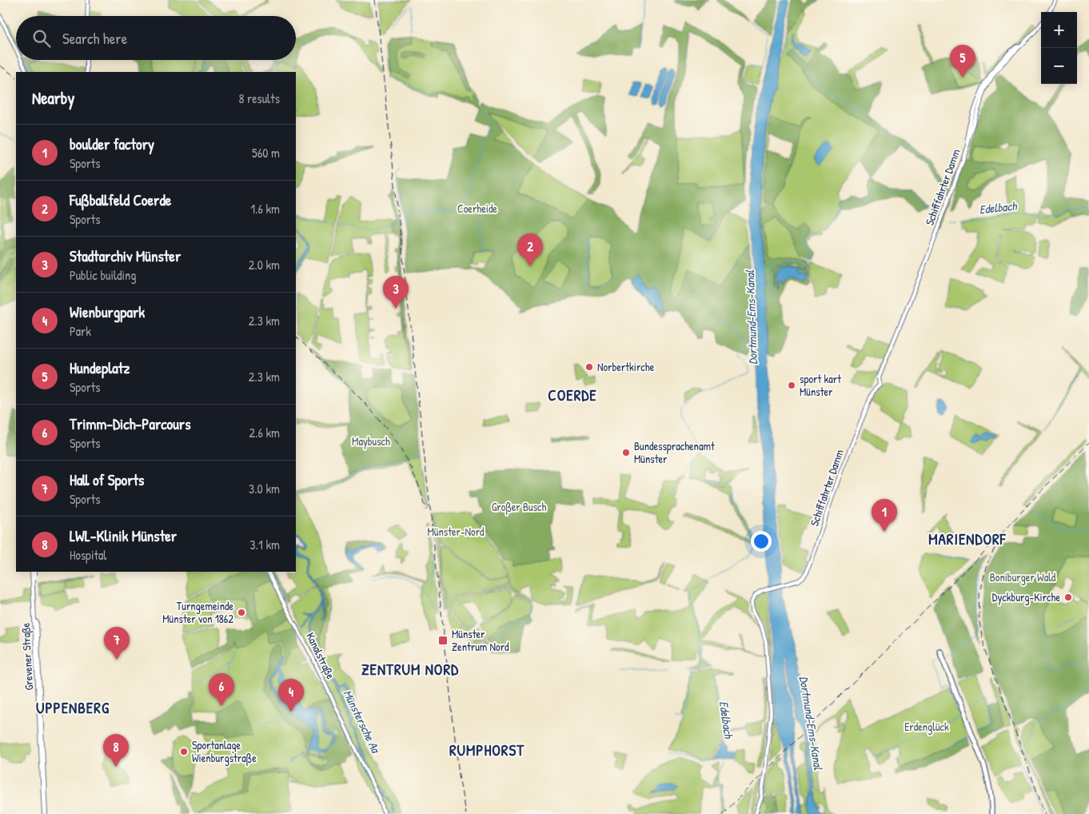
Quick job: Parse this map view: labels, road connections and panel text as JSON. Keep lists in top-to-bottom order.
{
  "streets": {
    "main road": ["Schifffahrter Damm", "Kanalstraße", "Grevener Straße"]
  },
  "districts": [
    "COERDE",
    "MARIENDORF",
    "ZENTRUM NORD",
    "UPPENBERG",
    "RUMPHORST"
  ],
  "water": ["Edelbach", "Dortmund-Ems-Kanal", "Münstersche Aa"],
  "parks": [
    "Coerheide",
    "Maybusch",
    "Großer Busch",
    "Münster-Nord",
    "Boniburger Wald",
    "Erdenglück"
  ],
  "places": {
    "other": [
      "Norbertkirche",
      "sport kart Münster",
      "Bundessprachenamt Münster",
      "Dyckburg-Kirche",
      "Turngemeinde Münster von 1862",
      "Sportanlage Wienburgstraße"
    ],
    "transit": ["Münster Zentrum Nord"]
  },
  "page": {
    "map_buttons": ["+", "−"],
    "search": "Search here",
    "pins": [
      "5",
      "2",
      "3",
      "1",
      "7",
      "6",
      "4",
      "8"
    ],
    "heading": ["Nearby", "8 results"],
    "list": [
      {
        "mark": "1",
        "name": "boulder factory",
        "note": "Sports",
        "value": "560 m"
      },
      {
        "mark": "2",
        "name": "Fußballfeld Coerde",
        "note": "Sports",
        "value": "1.6 km"
      },
      {
        "mark": "3",
        "name": "Stadtarchiv Münster",
        "note": "Public building",
        "value": "2.0 km"
      },
      {
        "mark": "4",
        "name": "Wienburgpark",
        "note": "Park",
        "value": "2.3 km"
      },
      {
        "mark": "5",
        "name": "Hundeplatz",
        "note": "Sports",
        "value": "2.3 km"
      },
      {
        "mark": "6",
        "name": "Trimm-Dich-Parcours",
        "note": "Sports",
        "value": "2.6 km"
      },
      {
        "mark": "7",
        "name": "Hall of Sports",
        "note": "Sports",
        "value": "3.0 km"
      },
      {
        "mark": "8",
        "name": "LWL-Klinik Münster",
        "note": "Hospital",
        "value": "3.1 km"
      }
    ]
  }
}
